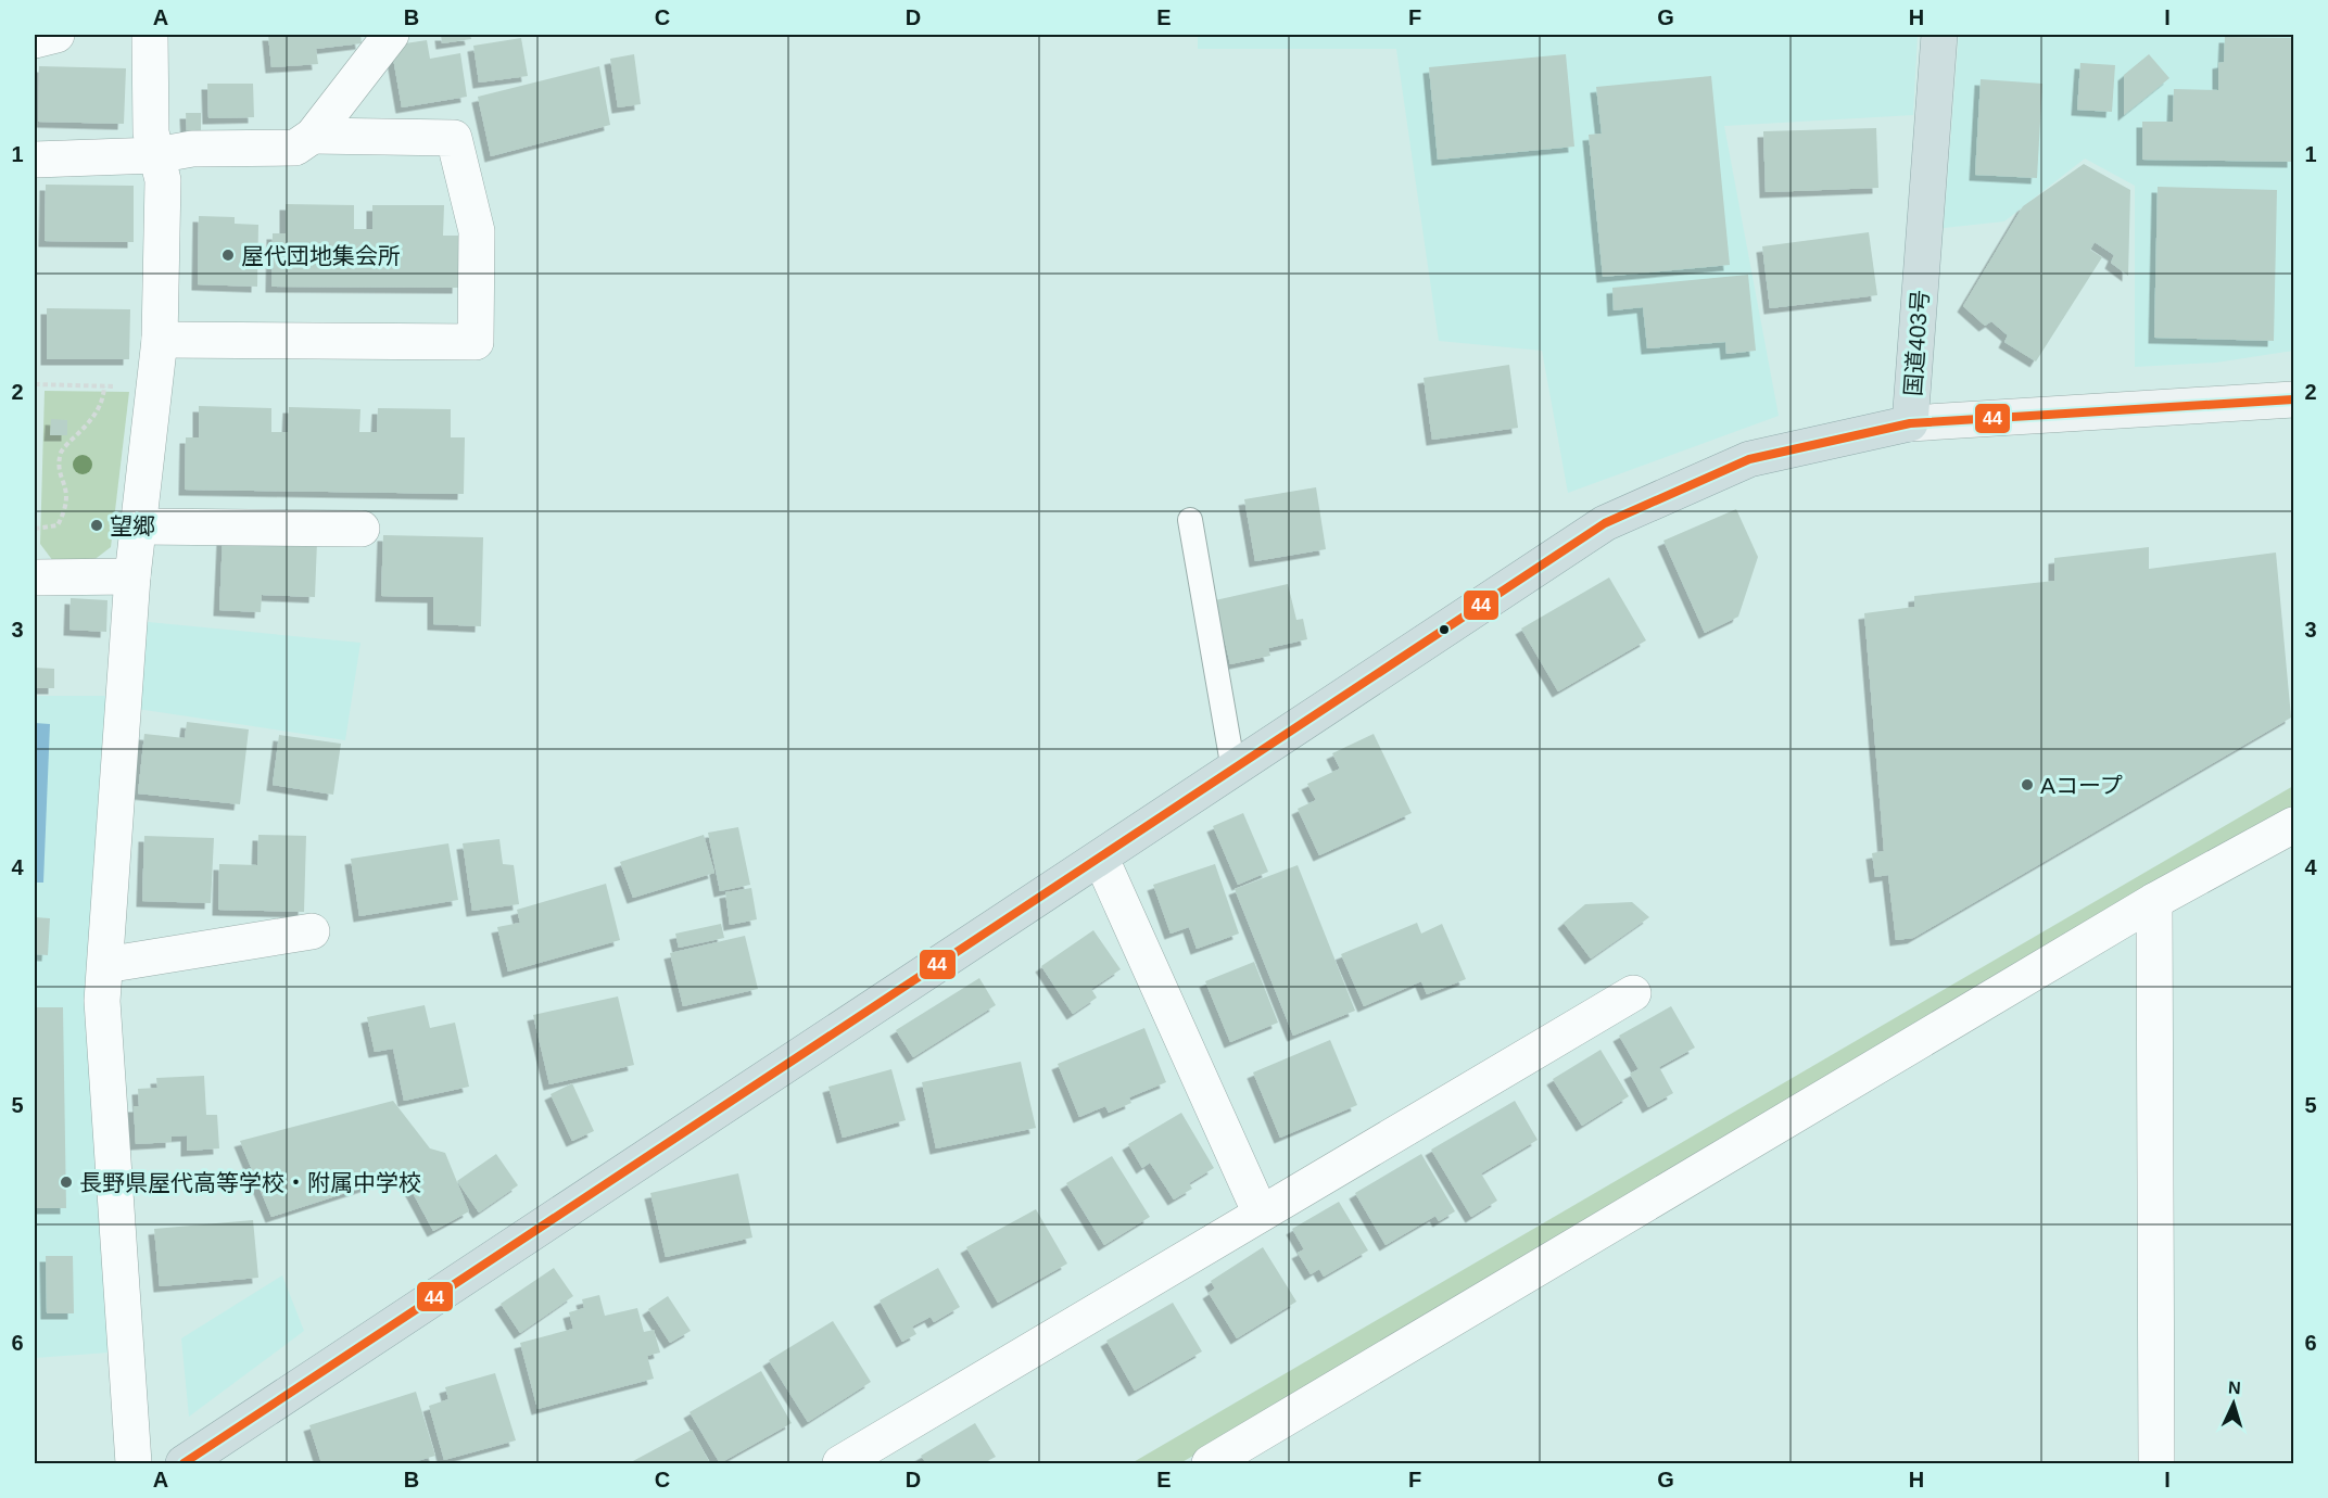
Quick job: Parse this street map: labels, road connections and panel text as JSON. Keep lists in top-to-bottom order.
{
  "streets": {
    "highway": ["国道403号"]
  },
  "places": [
    "屋代団地集会所",
    "望郷",
    "Aコープ",
    "長野県屋代高等学校・附属中学校"
  ],
  "lines": ["transit line 44"],
  "north": "top",
  "grid": {
    "columns": [
      "A",
      "B",
      "C",
      "D",
      "E",
      "F",
      "G",
      "H",
      "I"
    ],
    "rows": [
      "1",
      "2",
      "3",
      "4",
      "5",
      "6"
    ]
  }
}
